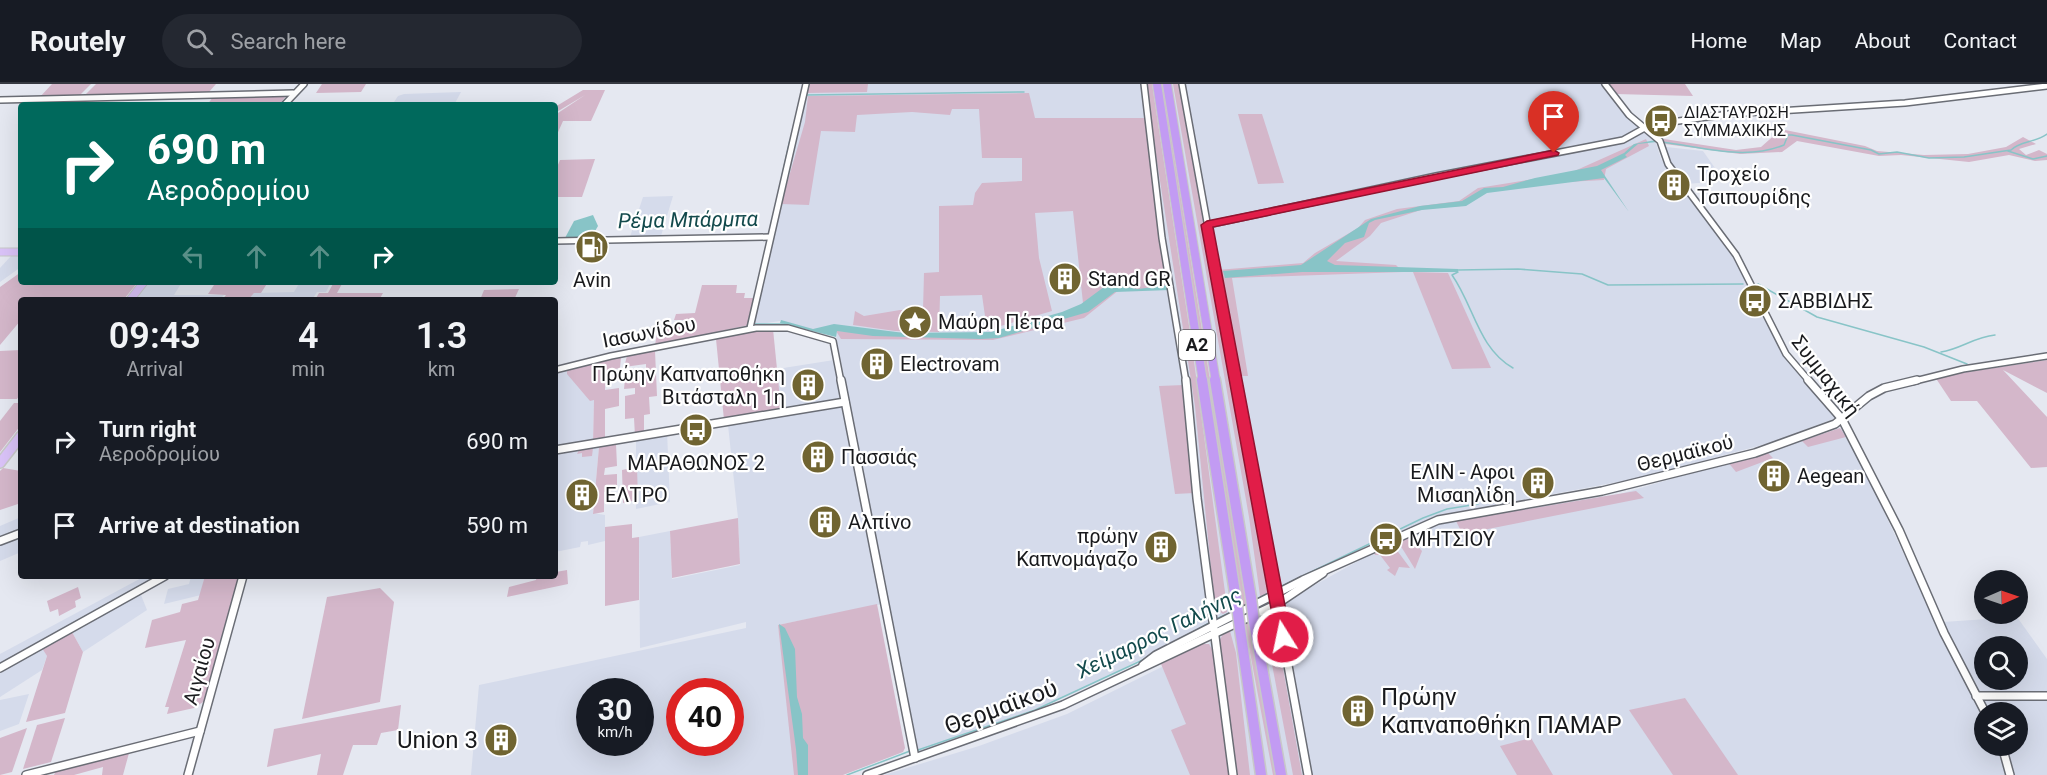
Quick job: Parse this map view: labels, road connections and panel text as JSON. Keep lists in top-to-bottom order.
{
  "streets": {
    "highway": ["Α2"],
    "street": [
      "Ιασωνίδου",
      "Συμμαχική",
      "Θερμαϊκού",
      "Αιγαίου"
    ]
  },
  "crossings": [
    ["Συμμαχική", "Θερμαϊκού"]
  ],
  "water": ["Ρέμα Μπάρμπα", "Χείμαρρος Γαλήνης"],
  "places": {
    "bus stop": [
      "ΔΙΑΣΤΑΥΡΩΣΗ ΣΥΜΜΑΧΙΚΗΣ",
      "ΣΑΒΒΙΔΗΣ",
      "ΜΑΡΑΘΩΝΟΣ 2",
      "ΜΗΤΣΙΟΥ"
    ],
    "building": [
      "Τροχείο Τσιπουρίδης",
      "Stand GR",
      "Electrovam",
      "Πρώην Καπναποθήκη Βιτάσταλη 1η",
      "Πασσιάς",
      "Aegean",
      "ΕΛΙΝ - Αφοι Μισαηλίδη",
      "ΕΛΤΡΟ",
      "Αλπίνο",
      "πρώην Καπνομάγαζο",
      "Πρώην Καπναποθήκη ΠΑΜΑΡ",
      "Union 3"
    ],
    "fuel station": ["Avin"],
    "place": ["Μαύρη Πέτρα"]
  },
  "north": "right",
  "page": {
    "header": "Routely",
    "search": "Search here",
    "nav": [
      "Home",
      "Map",
      "About",
      "Contact"
    ],
    "turn": ["690 m", "Αεροδρομίου"],
    "eta": [
      "09:43",
      "Arrival",
      "4",
      "min",
      "1.3",
      "km"
    ],
    "list": [
      {
        "name": "Turn right",
        "note": "Αεροδρομίου",
        "value": "690 m"
      },
      {
        "name": "Arrive at destination",
        "value": "590 m"
      }
    ],
    "speed": "30 km/h",
    "limit": "40"
  }
}
